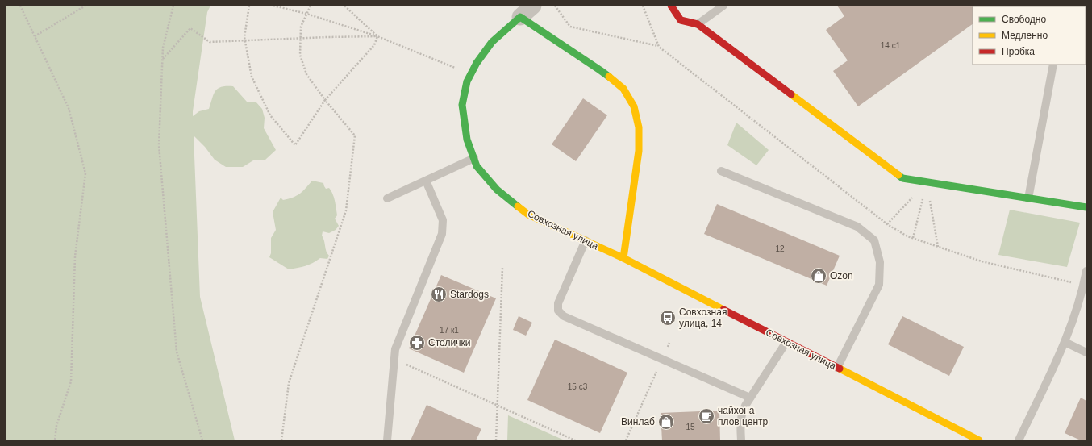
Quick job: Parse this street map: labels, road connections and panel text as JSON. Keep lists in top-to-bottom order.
{
  "streets": {
    "street": ["Совхозная улица"]
  },
  "places": {
    "shop": ["Ozon", "Винлаб"],
    "restaurant": ["Stardogs"],
    "bus stop": ["Совхозная улица, 14"],
    "pharmacy": ["Столички"],
    "cafe": ["чайхона плов центр"]
  },
  "house_numbers": [
    "14 с1",
    "12",
    "17 к1",
    "15 с3",
    "15"
  ],
  "legend": ["Свободно", "Медленно", "Пробка"]
}
